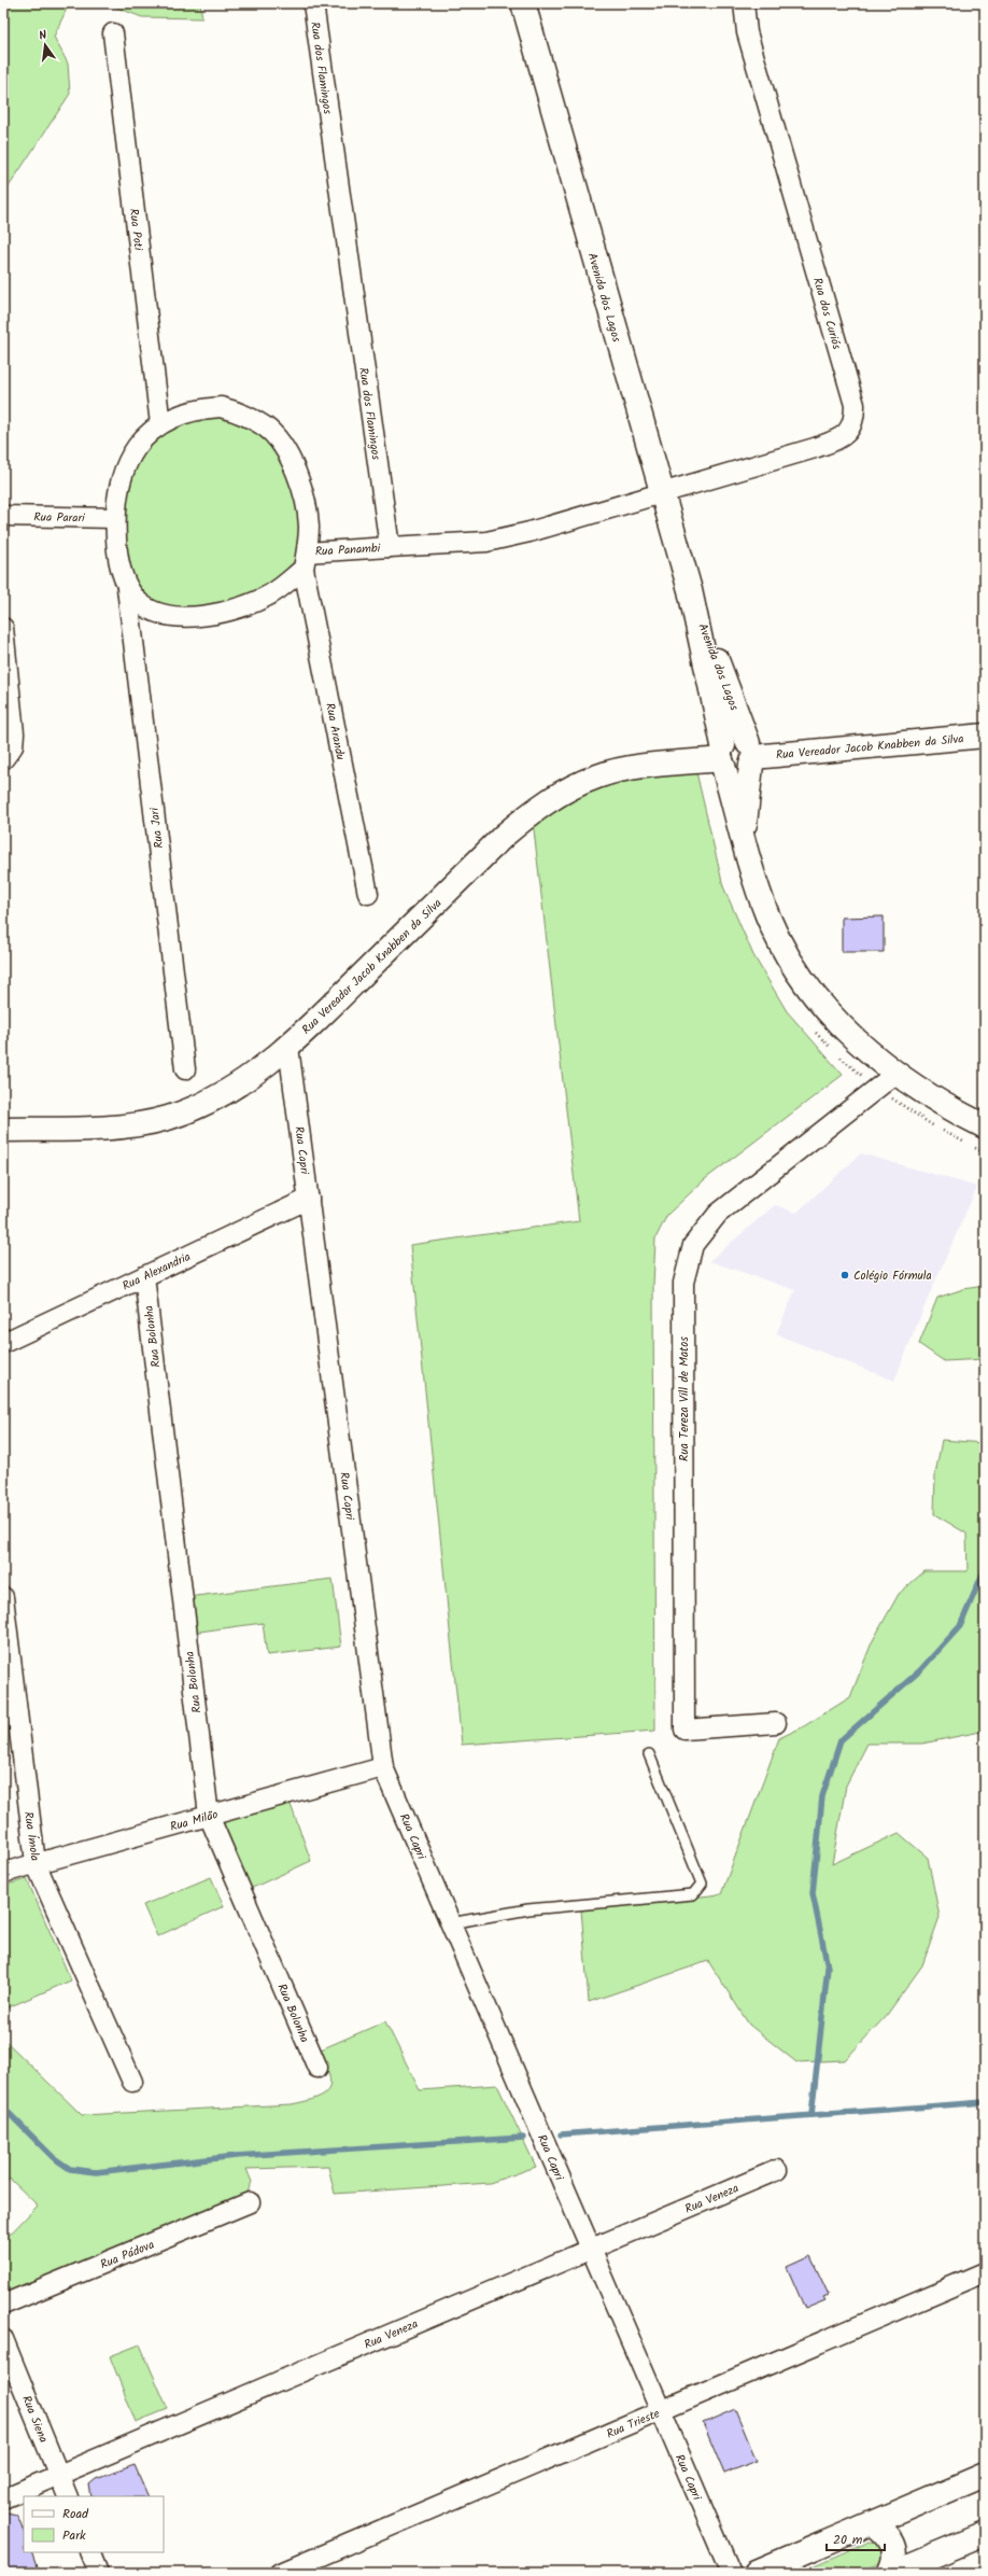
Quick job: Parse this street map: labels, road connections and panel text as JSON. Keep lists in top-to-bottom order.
{
  "streets": {
    "main road": ["Avenida dos Lagos", "Rua Vereador Jacob Knabben da Silva"],
    "street": [
      "Rua dos Flamingos",
      "Rua Poti",
      "Rua dos Curiós",
      "Rua Parari",
      "Rua Panambi",
      "Rua Arandu",
      "Rua Jari",
      "Rua Capri",
      "Rua Alexandria",
      "Rua Bolonha",
      "Rua Tereza Vill de Matos",
      "Rua Milão",
      "Rua Ímola",
      "Rua Veneza",
      "Rua Pádova",
      "Rua Siena",
      "Rua Trieste"
    ]
  },
  "crossings": [
    ["Rua dos Flamingos", "Rua Panambi"],
    ["Rua Poti", "Rua Arandu"],
    ["Rua Poti", "Rua Jari"],
    ["Avenida dos Lagos", "Rua dos Curiós"],
    ["Avenida dos Lagos", "Rua Vereador Jacob Knabben da Silva"],
    ["Avenida dos Lagos", "Rua Tereza Vill de Matos"],
    ["Rua Parari", "Rua Jari"],
    ["Rua Panambi", "Rua Arandu"],
    ["Rua Arandu", "Rua Jari"],
    ["Rua Vereador Jacob Knabben da Silva", "Rua Capri"],
    ["Rua Capri", "Rua Alexandria"],
    ["Rua Capri", "Rua Milão"],
    ["Rua Capri", "Rua Veneza"],
    ["Rua Capri", "Rua Trieste"],
    ["Rua Alexandria", "Rua Bolonha"],
    ["Rua Bolonha", "Rua Milão"],
    ["Rua Milão", "Rua Ímola"],
    ["Rua Veneza", "Rua Siena"]
  ],
  "places": ["Colégio Fórmula"],
  "legend": ["Road", "Park"],
  "scale_bar": "20 m",
  "north": "top"
}
